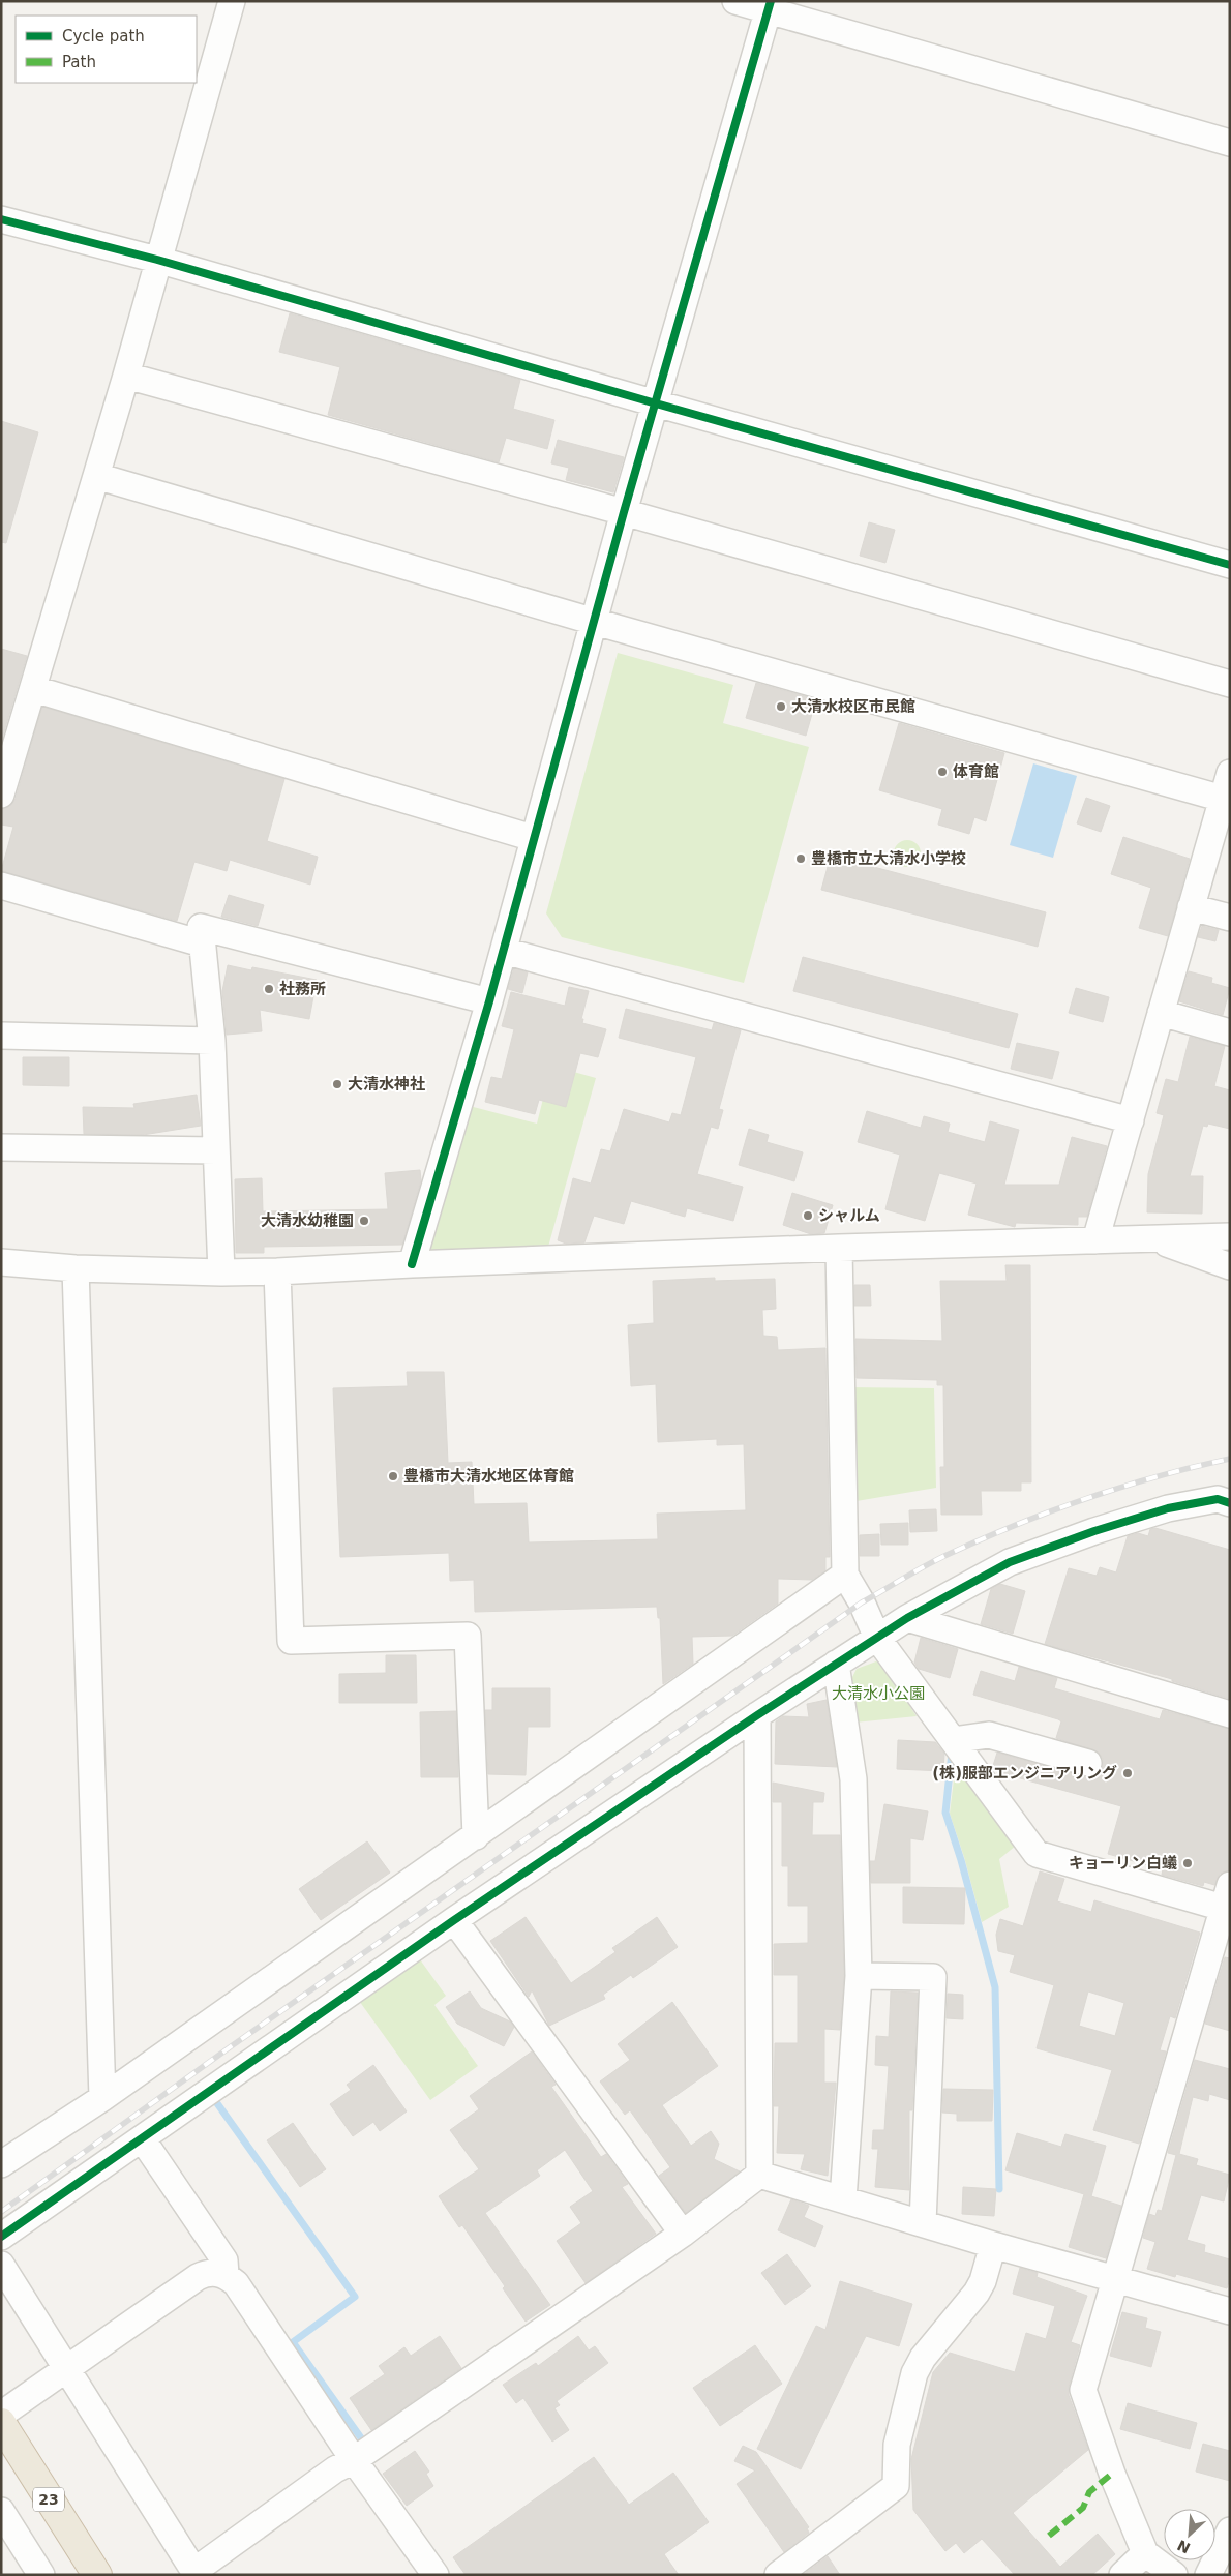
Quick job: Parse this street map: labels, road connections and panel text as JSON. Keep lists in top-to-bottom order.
{
  "streets": {
    "highway": ["23"]
  },
  "parks": ["大清水小公園"],
  "places": [
    "大清水校区市民館",
    "体育館",
    "豊橋市立大清水小学校",
    "社務所",
    "大清水神社",
    "シャルム",
    "大清水幼稚園",
    "豊橋市大清水地区体育館",
    "(株)服部エンジニアリング",
    "キョーリン白蟻"
  ],
  "legend": ["Cycle path", "Path"],
  "north": "bottom left"
}
